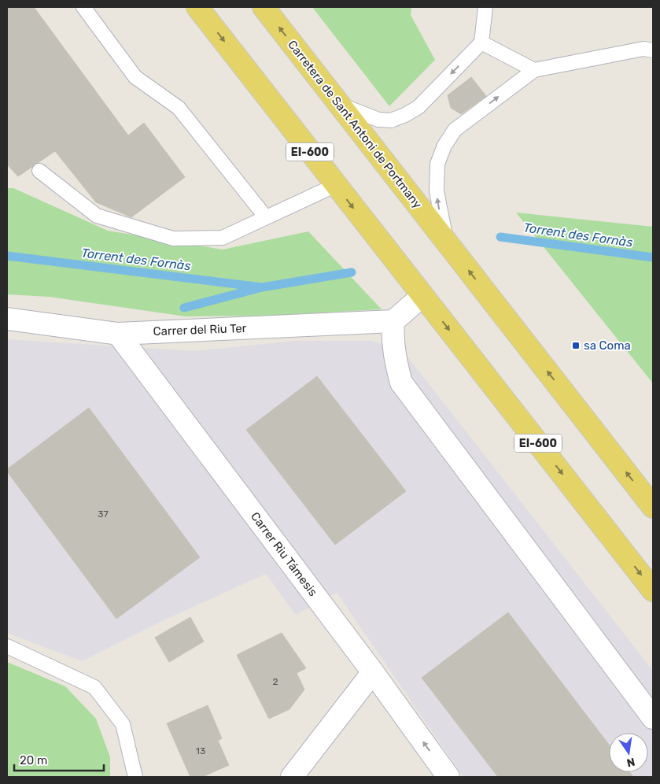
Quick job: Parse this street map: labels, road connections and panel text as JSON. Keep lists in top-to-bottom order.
{
  "streets": {
    "main road": ["Carretera de Sant Antoni de Portmany", "EI-600"],
    "street": ["Carrer del Riu Ter", "Carrer Riu Támesis"]
  },
  "crossings": [
    ["Carrer del Riu Ter", "Carrer Riu Támesis"]
  ],
  "water": ["Torrent des Fornàs"],
  "places": {
    "transit": ["sa Coma"]
  },
  "house_numbers": ["37", "2", "13"],
  "scale_bar": "20 m",
  "north": "bottom"
}
